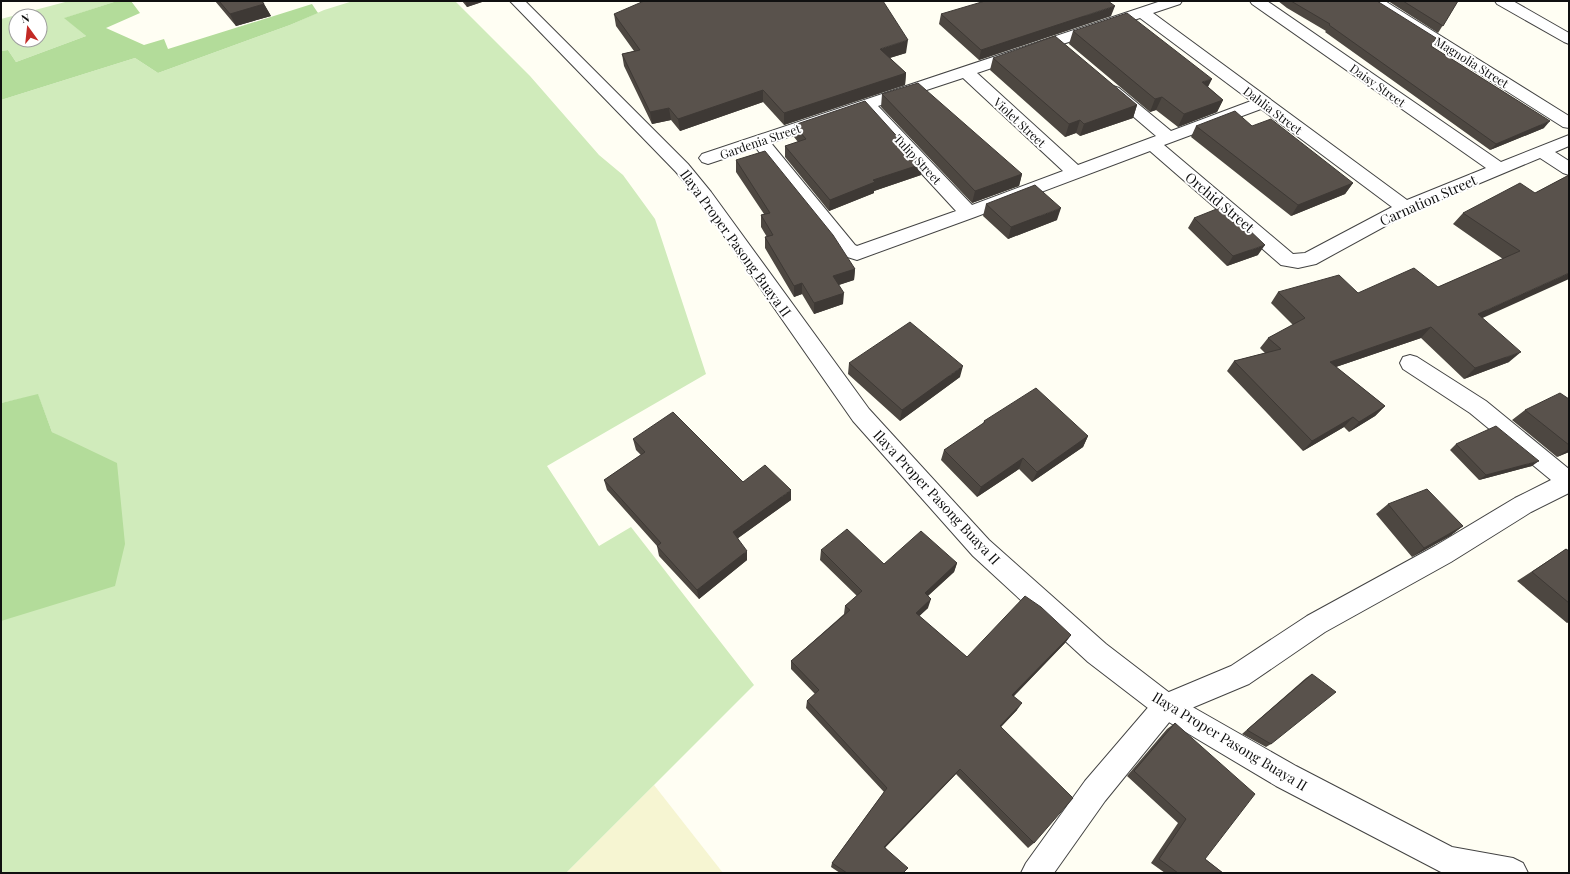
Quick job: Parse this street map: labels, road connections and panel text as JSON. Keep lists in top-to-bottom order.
{
  "streets": {
    "street": [
      "Magnolia Street",
      "Daisy Street",
      "Dahlia Street",
      "Violet Street",
      "Gardenia Street",
      "Tulip Street",
      "Carnation Street",
      "Orchid Street",
      "Ilaya Proper Pasong Buaya II"
    ]
  },
  "crossings": [
    ["Daisy Street", "Carnation Street"],
    ["Dahlia Street", "Gardenia Street"],
    ["Dahlia Street", "Carnation Street"],
    ["Violet Street", "Gardenia Street"],
    ["Gardenia Street", "Tulip Street"],
    ["Carnation Street", "Orchid Street"]
  ],
  "north": "top"
}
